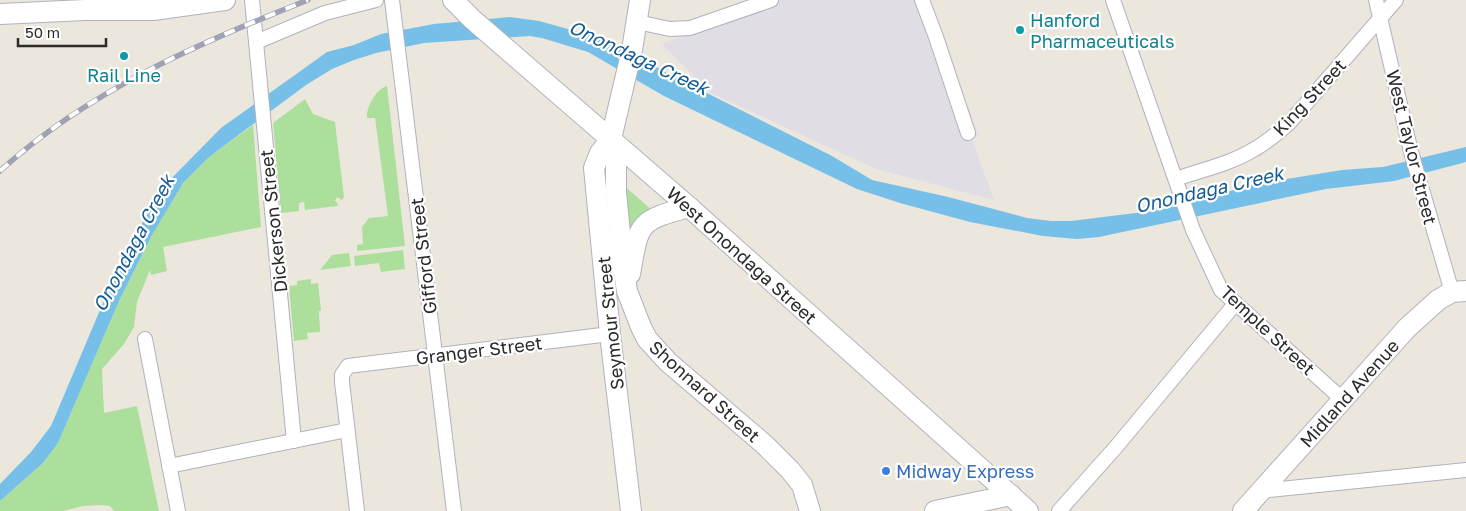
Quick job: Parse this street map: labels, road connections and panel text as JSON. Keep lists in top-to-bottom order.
{
  "streets": {
    "main road": [
      "West Onondaga Street",
      "Seymour Street",
      "Shonnard Street",
      "Midland Avenue"
    ],
    "street": [
      "King Street",
      "West Taylor Street",
      "Dickerson Street",
      "Gifford Street",
      "Temple Street",
      "Granger Street"
    ]
  },
  "crossings": [
    ["King Street", "West Taylor Street"],
    ["King Street", "Temple Street"],
    ["West Taylor Street", "Midland Avenue"],
    ["West Onondaga Street", "Seymour Street"],
    ["West Onondaga Street", "Shonnard Street"],
    ["Gifford Street", "Granger Street"],
    ["Seymour Street", "Granger Street"],
    ["Seymour Street", "Shonnard Street"],
    ["Temple Street", "Midland Avenue"]
  ],
  "water": ["Onondaga Creek"],
  "places": ["Hanford Pharmaceuticals", "Rail Line", "Midway Express"],
  "scale_bar": "50 m"
}
